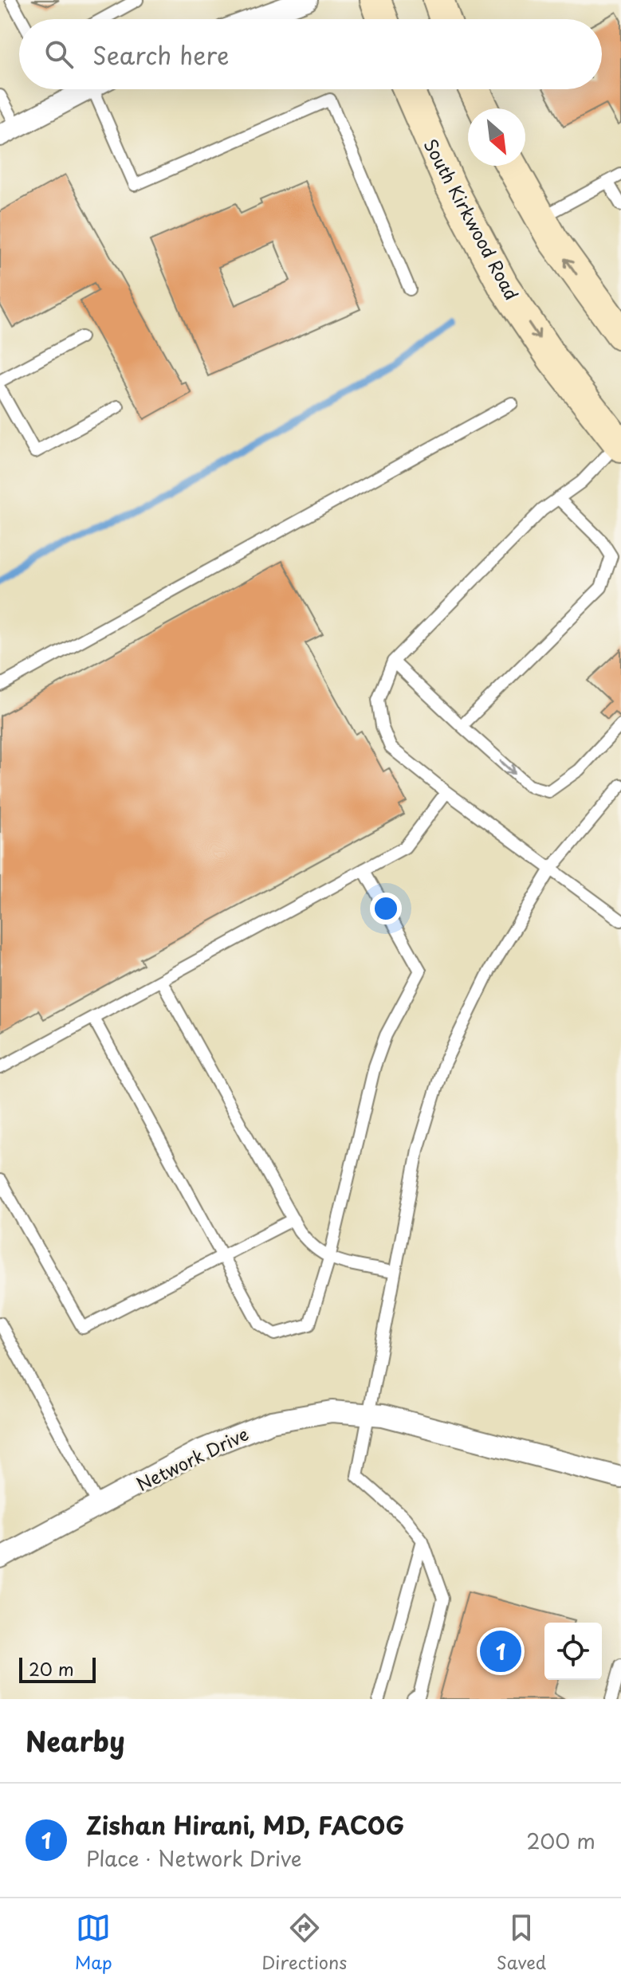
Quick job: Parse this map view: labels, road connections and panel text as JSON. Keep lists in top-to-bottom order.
{
  "streets": {
    "main road": ["South Kirkwood Road"],
    "street": ["Network Drive"]
  },
  "scale_bar": "20 m",
  "north": "bottom right",
  "page": {
    "search": "Search here",
    "pins": "1",
    "scale": "20 m",
    "heading": "Nearby",
    "list": [
      {
        "mark": "1",
        "name": "Zishan Hirani, MD, FACOG",
        "note": "Place · Network Drive",
        "value": "200 m"
      }
    ],
    "nav": ["Map", "Directions", "Saved"]
  }
}
